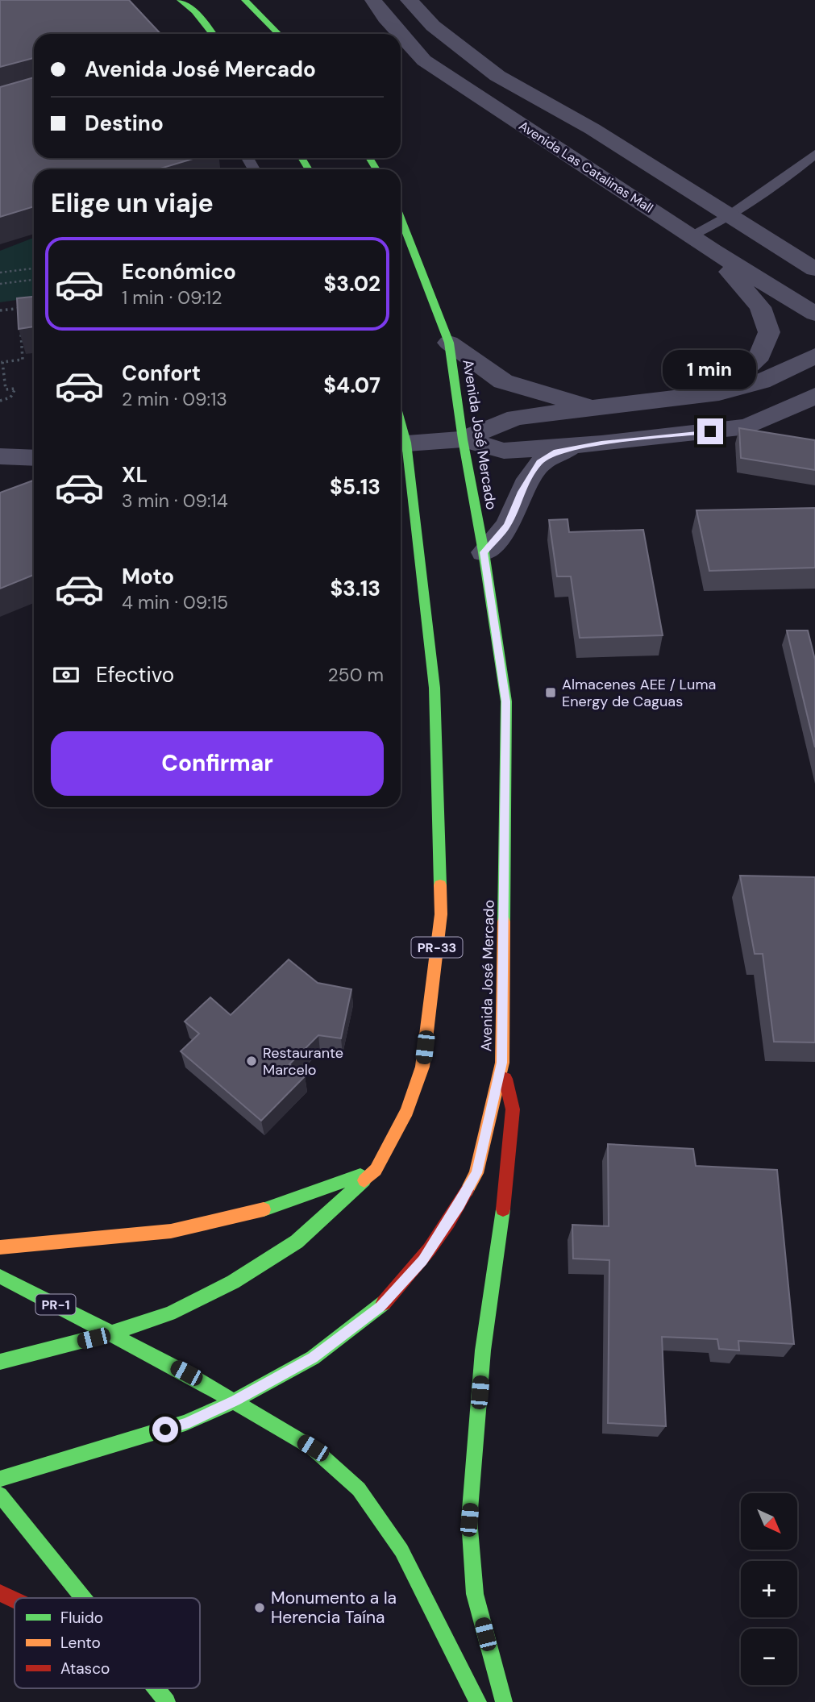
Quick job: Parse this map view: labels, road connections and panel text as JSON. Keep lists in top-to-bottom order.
{
  "streets": {
    "main road": ["Avenida José Mercado", "PR-33", "PR-1"],
    "street": ["Avenida Las Catalinas Mall"]
  },
  "crossings": [
    ["Avenida José Mercado", "PR-1"],
    ["PR-33", "PR-1"]
  ],
  "places": {
    "transit": ["Almacenes AEE / Luma Energy de Caguas"],
    "other": ["Restaurante Marcelo", "Monumento a la Herencia Taína"]
  },
  "legend": ["Fluido", "Lento", "Atasco"],
  "north": "bottom right",
  "page": {
    "banner": ["Avenida José Mercado", "Destino"],
    "heading": "Elige un viaje",
    "list": [
      {
        "name": "Económico",
        "note": "1 min · 09:12",
        "value": "$3.02"
      },
      {
        "name": "Confort",
        "note": "2 min · 09:13",
        "value": "$4.07"
      },
      {
        "name": "XL",
        "note": "3 min · 09:14",
        "value": "$5.13"
      },
      {
        "name": "Moto",
        "note": "4 min · 09:15",
        "value": "$3.13"
      }
    ],
    "bubble": "1 min",
    "pay": ["Efectivo", "250 m"],
    "buttons": "Confirmar",
    "map_buttons": ["+", "−"]
  }
}
